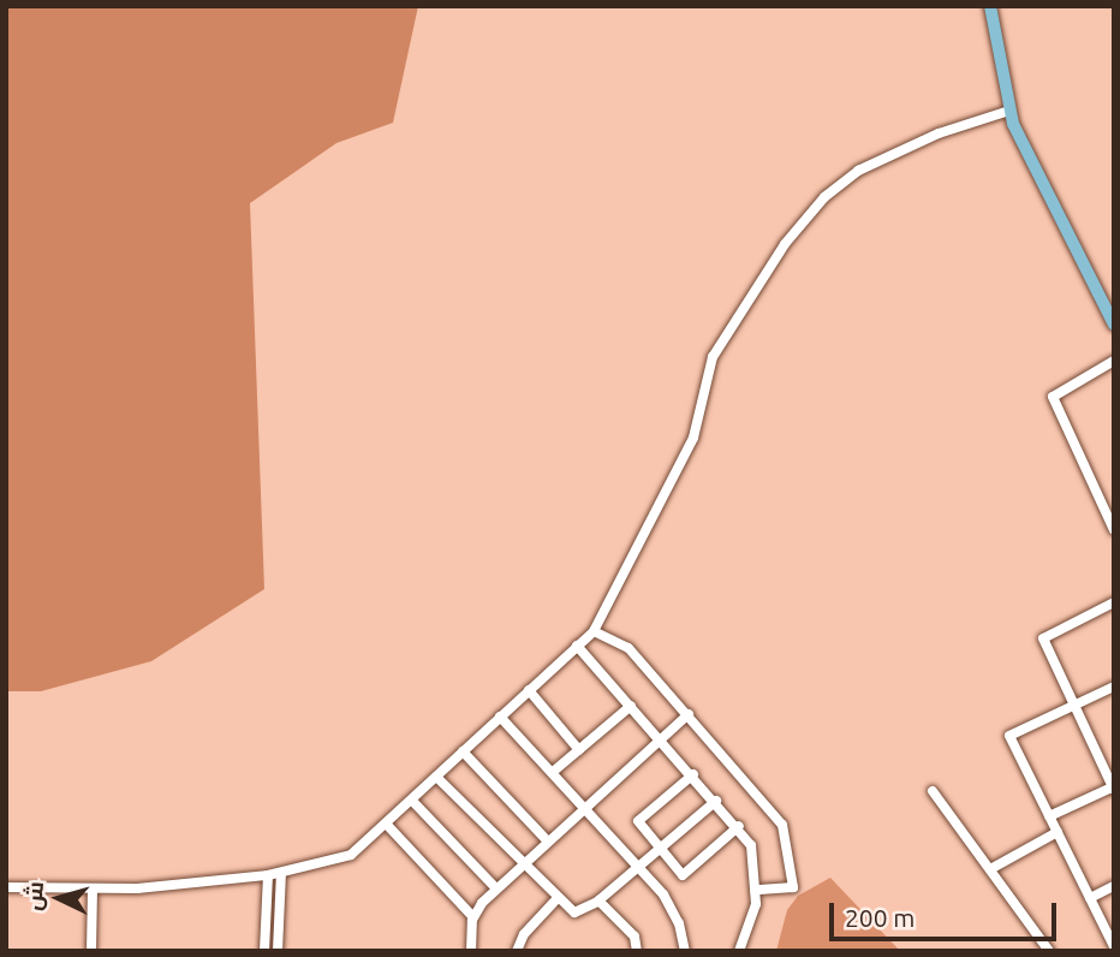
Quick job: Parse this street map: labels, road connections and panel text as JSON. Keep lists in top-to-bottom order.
{
  "scale_bar": "200 m",
  "north": "left"
}
